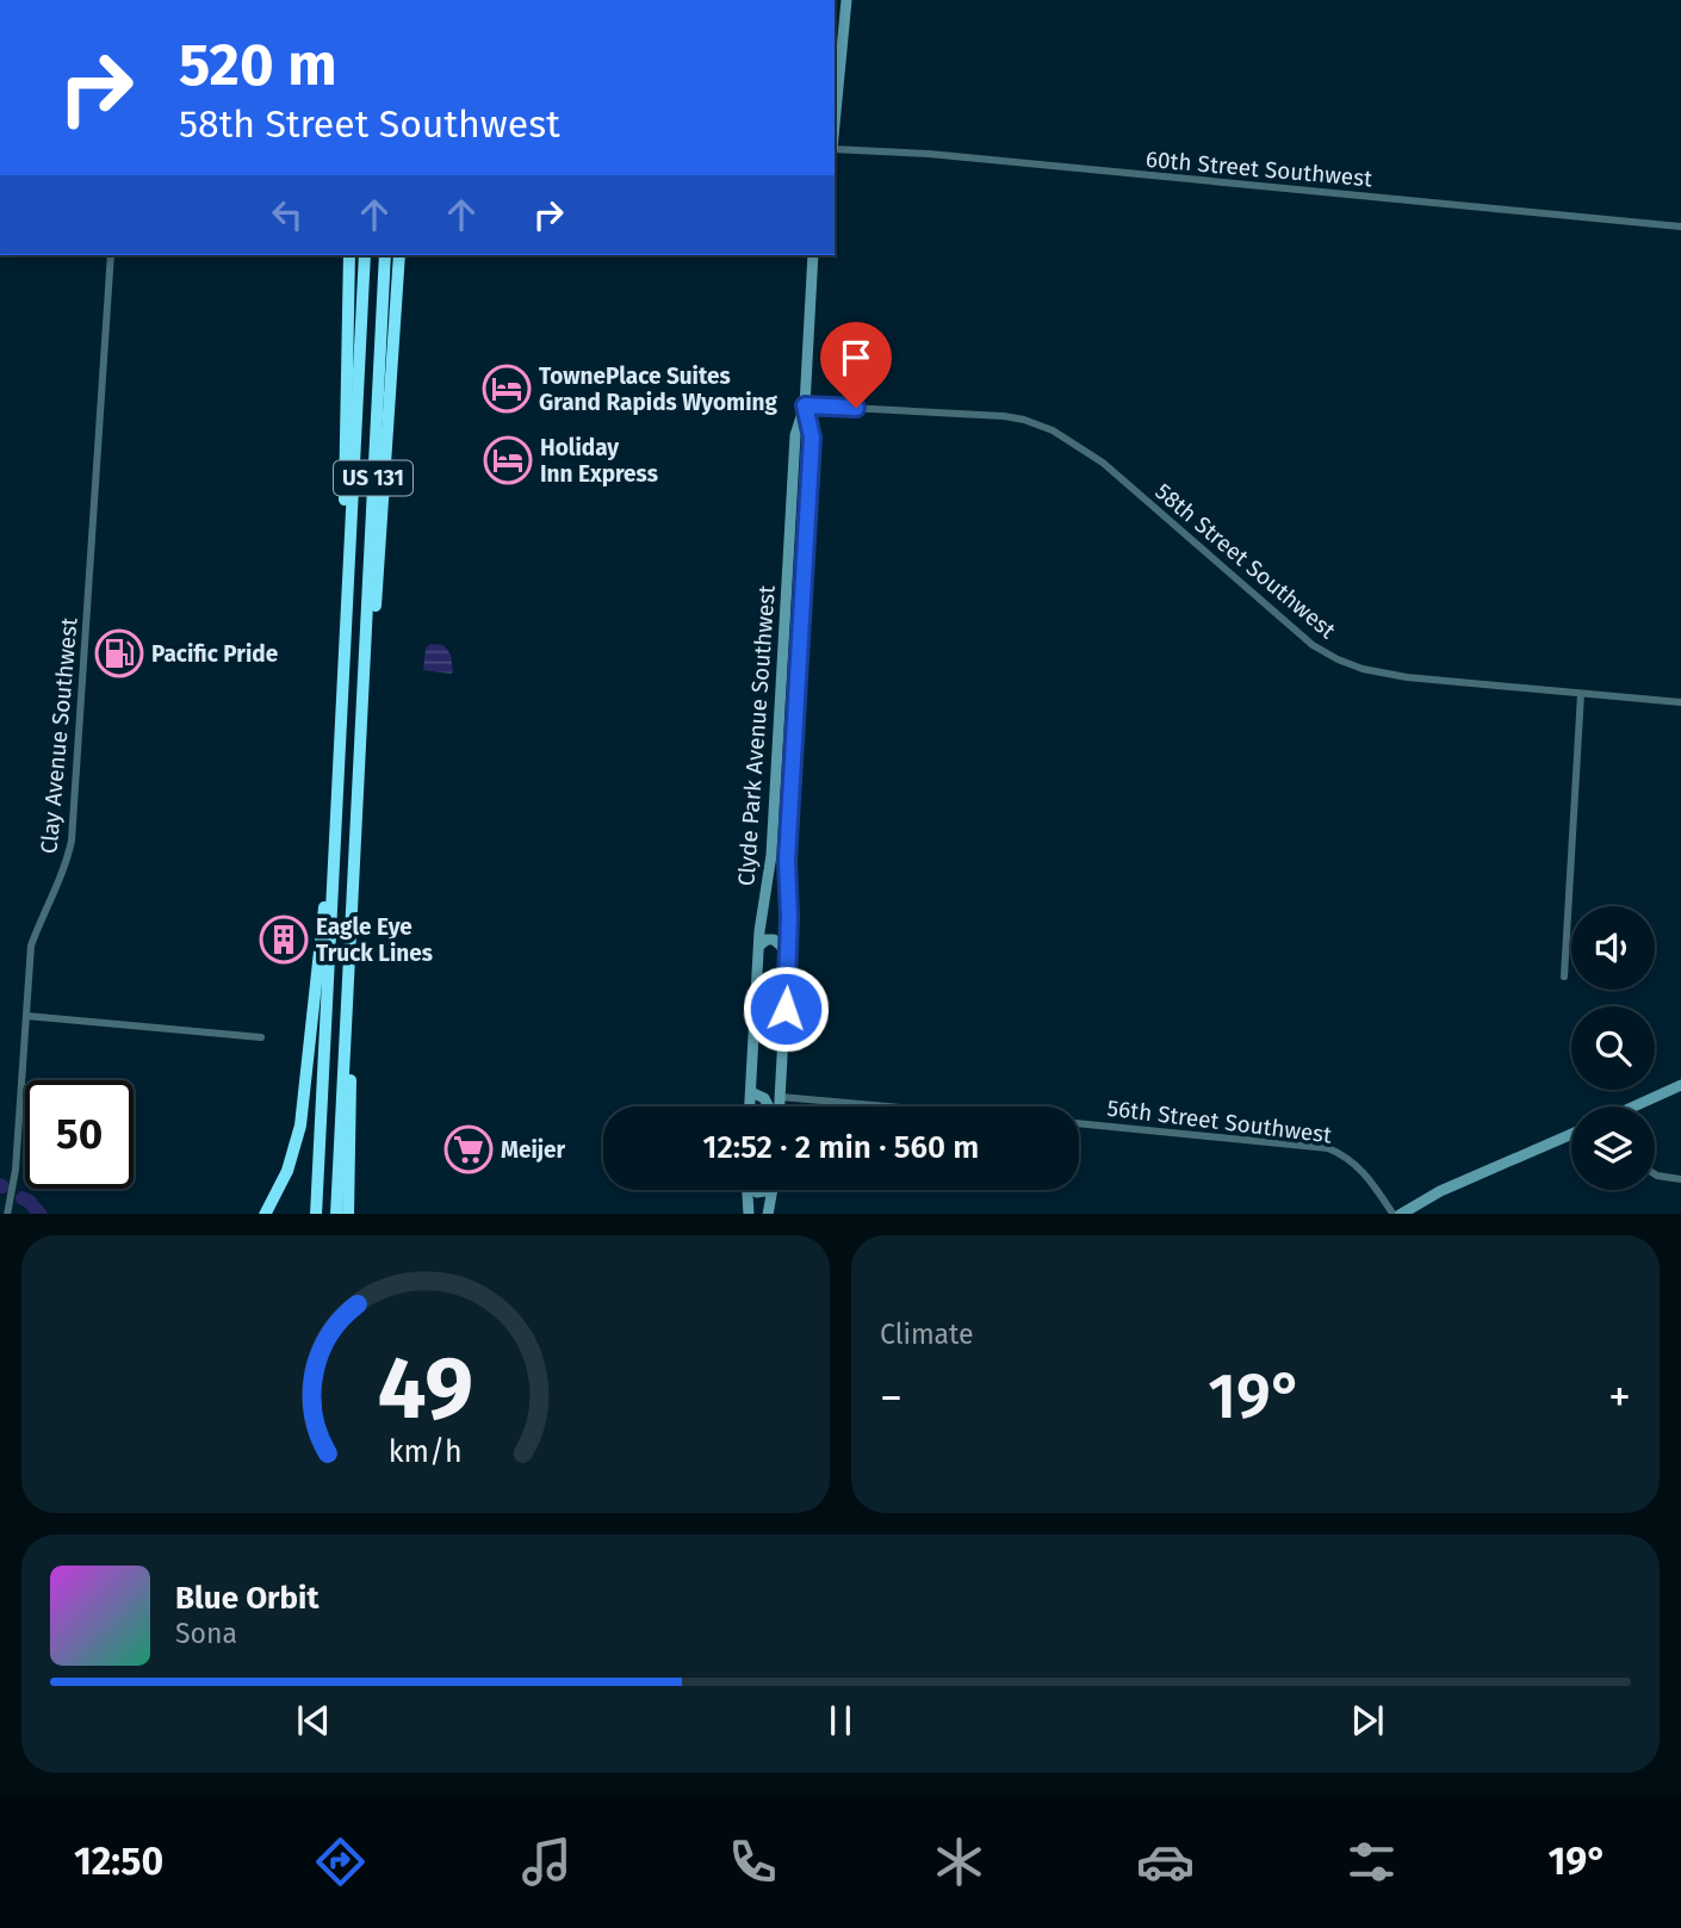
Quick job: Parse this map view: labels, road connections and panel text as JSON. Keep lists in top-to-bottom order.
{
  "streets": {
    "highway": ["US 131"],
    "main road": ["Clyde Park Avenue Southwest"],
    "street": [
      "60th Street Southwest",
      "58th Street Southwest",
      "Clay Avenue Southwest",
      "56th Street Southwest"
    ]
  },
  "crossings": [
    ["58th Street Southwest", "Clyde Park Avenue Southwest"]
  ],
  "places": {
    "hotel": ["TownePlace Suites Grand Rapids Wyoming", "Holiday Inn Express"],
    "fuel station": ["Pacific Pride"],
    "building": ["Eagle Eye Truck Lines"],
    "supermarket": ["Meijer"]
  },
  "page": {
    "turn": ["520 m", "58th Street Southwest"],
    "limit": "50",
    "trip": "12:52 · 2 min · 560 m",
    "tile": "Climate",
    "heat": ["−", "19°", "+"],
    "song": ["Blue Orbit", "Sona"],
    "tabs": ["12:50", "19°"],
    "gauge": ["49", "km/h"]
  }
}
